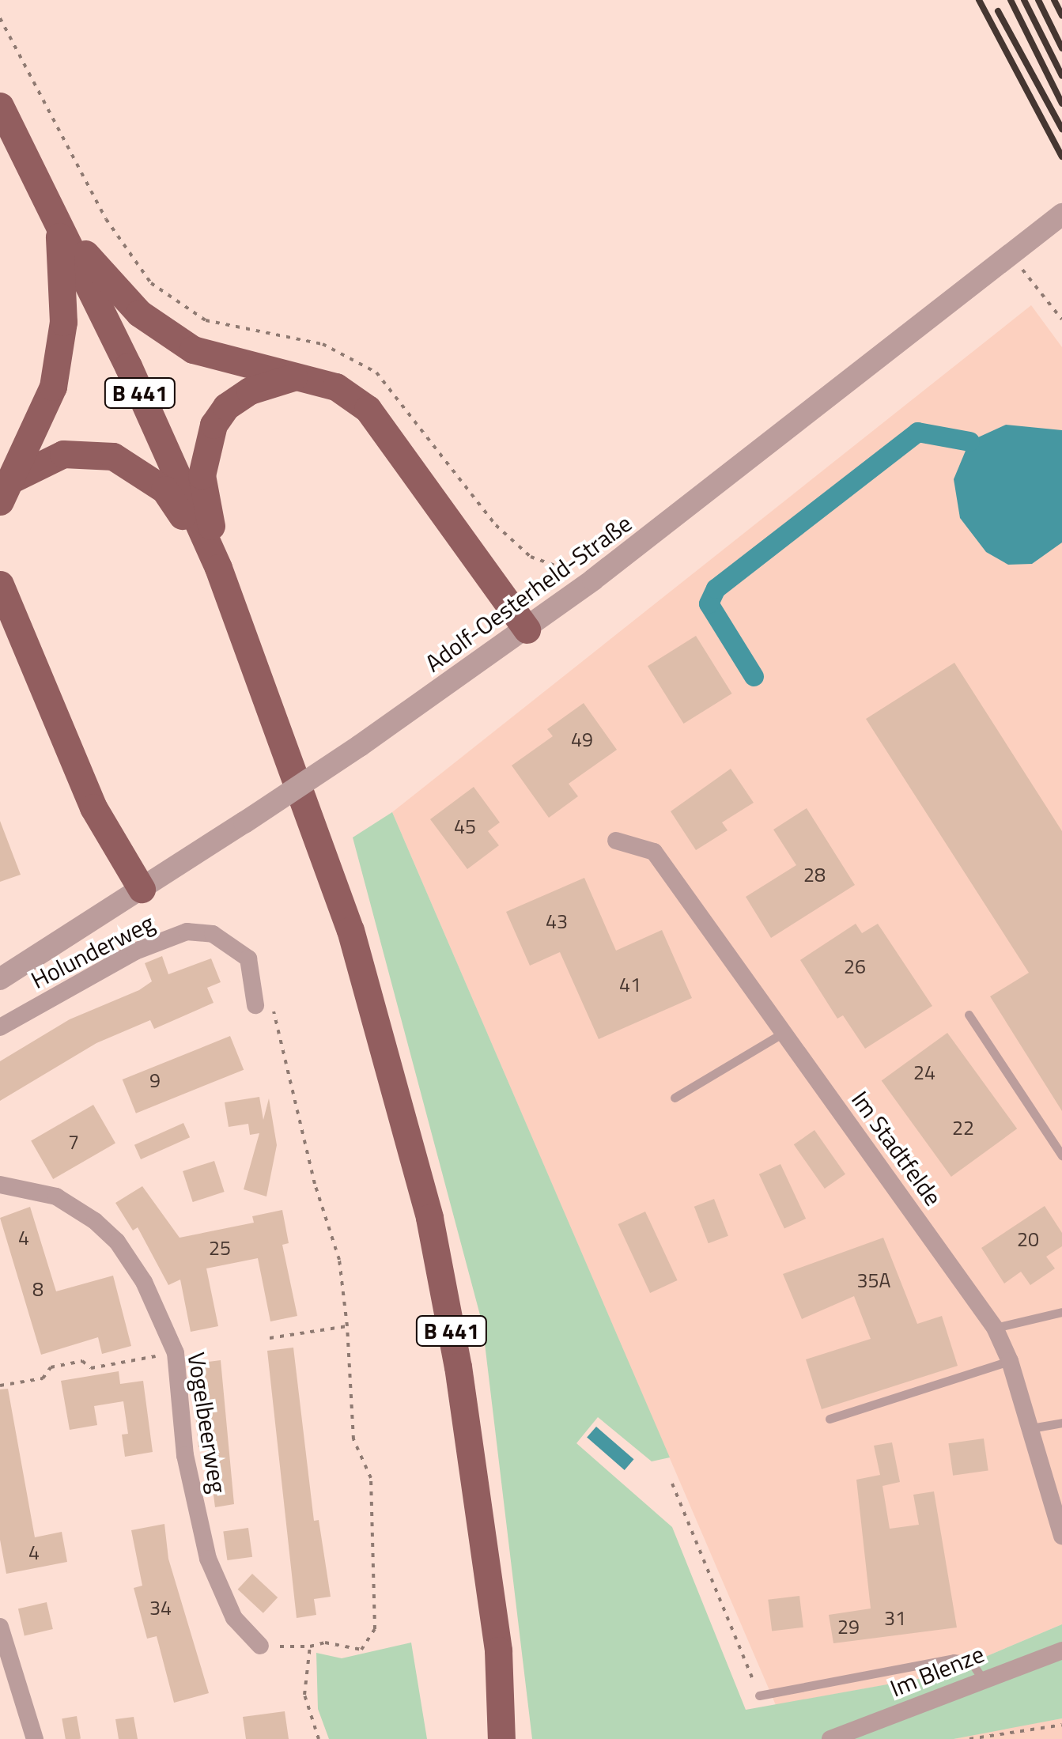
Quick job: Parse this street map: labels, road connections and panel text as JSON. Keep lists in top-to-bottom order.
{
  "streets": {
    "main road": ["B 441"],
    "street": [
      "Adolf-Oesterheld-Straße",
      "Holunderweg",
      "Im Stadtfelde",
      "Vogelbeerweg",
      "Im Blenze"
    ]
  },
  "house_numbers": [
    "49",
    "45",
    "28",
    "43",
    "26",
    "41",
    "24",
    "9",
    "22",
    "7",
    "4",
    "20",
    "25",
    "35A",
    "8",
    "4",
    "34",
    "31",
    "29"
  ]
}
